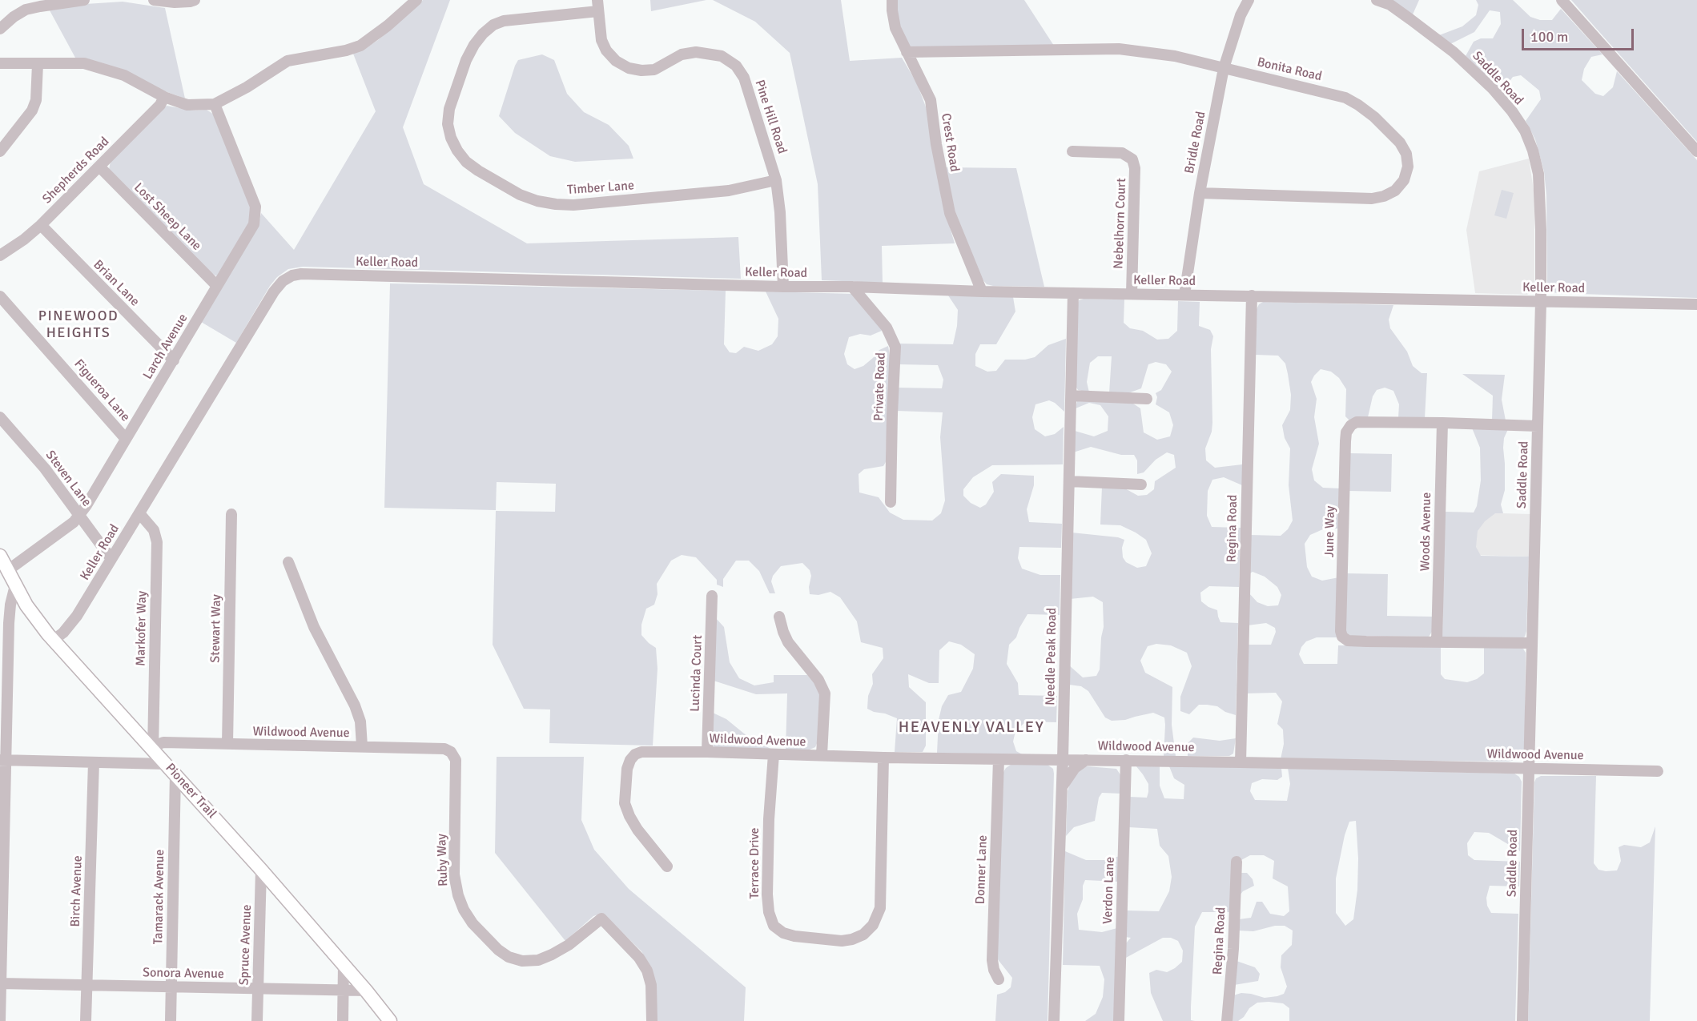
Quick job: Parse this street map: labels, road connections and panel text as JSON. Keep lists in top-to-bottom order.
{
  "streets": {
    "main road": ["Pioneer Trail"],
    "street": [
      "Bonita Road",
      "Saddle Road",
      "Pine Hill Road",
      "Crest Road",
      "Bridle Road",
      "Shepherds Road",
      "Timber Lane",
      "Lost Sheep Lane",
      "Nebelhorn Court",
      "Keller Road",
      "Brian Lane",
      "Larch Avenue",
      "Private Road",
      "Figueroa Lane",
      "Steven Lane",
      "Regina Road",
      "June Way",
      "Woods Avenue",
      "Markofer Way",
      "Stewart Way",
      "Needle Peak Road",
      "Lucinda Court",
      "Wildwood Avenue",
      "Ruby Way",
      "Terrace Drive",
      "Donner Lane",
      "Verdon Lane",
      "Birch Avenue",
      "Tamarack Avenue",
      "Spruce Avenue",
      "Sonora Avenue"
    ]
  },
  "crossings": [
    ["Bonita Road", "Crest Road"],
    ["Bonita Road", "Bridle Road"],
    ["Saddle Road", "Keller Road"],
    ["Saddle Road", "June Way"],
    ["Saddle Road", "Wildwood Avenue"],
    ["Pine Hill Road", "Timber Lane"],
    ["Pine Hill Road", "Keller Road"],
    ["Crest Road", "Keller Road"],
    ["Bridle Road", "Keller Road"],
    ["Shepherds Road", "Lost Sheep Lane"],
    ["Shepherds Road", "Brian Lane"],
    ["Lost Sheep Lane", "Larch Avenue"],
    ["Nebelhorn Court", "Keller Road"],
    ["Keller Road", "Private Road"],
    ["Keller Road", "Steven Lane"],
    ["Keller Road", "Regina Road"],
    ["Keller Road", "Markofer Way"],
    ["Keller Road", "Needle Peak Road"],
    ["Keller Road", "Pioneer Trail"],
    ["Brian Lane", "Larch Avenue"],
    ["Larch Avenue", "Figueroa Lane"],
    ["Larch Avenue", "Steven Lane"],
    ["Larch Avenue", "Pioneer Trail"],
    ["Regina Road", "Wildwood Avenue"],
    ["June Way", "Woods Avenue"],
    ["Markofer Way", "Wildwood Avenue"],
    ["Markofer Way", "Pioneer Trail"],
    ["Stewart Way", "Wildwood Avenue"],
    ["Needle Peak Road", "Wildwood Avenue"],
    ["Lucinda Court", "Wildwood Avenue"],
    ["Wildwood Avenue", "Pioneer Trail"],
    ["Wildwood Avenue", "Ruby Way"],
    ["Wildwood Avenue", "Terrace Drive"],
    ["Wildwood Avenue", "Donner Lane"],
    ["Wildwood Avenue", "Verdon Lane"],
    ["Pioneer Trail", "Tamarack Avenue"],
    ["Pioneer Trail", "Spruce Avenue"],
    ["Pioneer Trail", "Sonora Avenue"],
    ["Birch Avenue", "Sonora Avenue"],
    ["Tamarack Avenue", "Sonora Avenue"],
    ["Spruce Avenue", "Sonora Avenue"]
  ],
  "districts": ["PINEWOOD HEIGHTS", "HEAVENLY VALLEY"],
  "scale_bar": "100 m"
}
